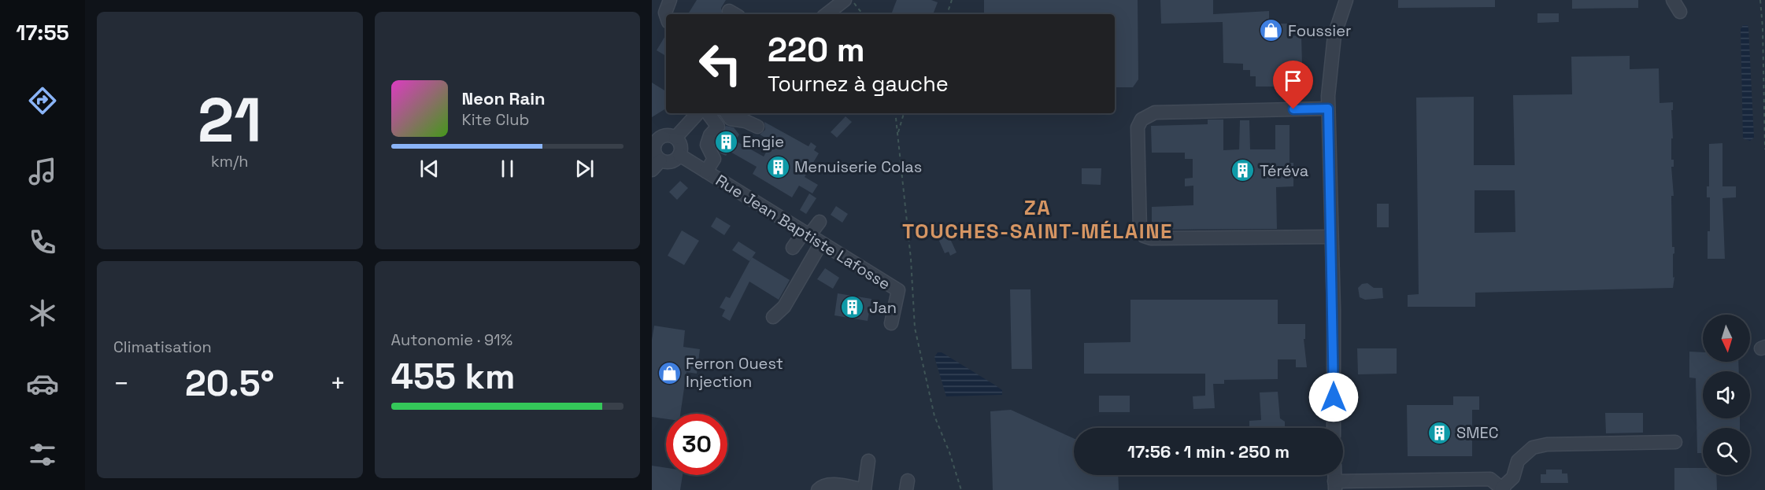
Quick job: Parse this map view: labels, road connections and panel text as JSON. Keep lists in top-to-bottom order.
{
  "streets": {
    "street": ["Rue Jean Baptiste Lafosse"]
  },
  "districts": ["ZA TOUCHES-SAINT-MÉLAINE"],
  "places": {
    "shop": ["Foussier", "Ferron Ouest Injection"],
    "building": [
      "Engie",
      "Menuiserie Colas",
      "Téréva",
      "Jan",
      "SMEC"
    ]
  },
  "north": "bottom",
  "page": {
    "tabs": "17:55",
    "tile": [
      ["21", "km/h"],
      "Climatisation",
      ["Autonomie · 91%", "455 km"]
    ],
    "turn": ["220 m", "Tournez à gauche"],
    "song": ["Neon Rain", "Kite Club"],
    "heat": ["−", "20.5°", "+"],
    "limit": "30",
    "trip": "17:56 · 1 min · 250 m"
  }
}
